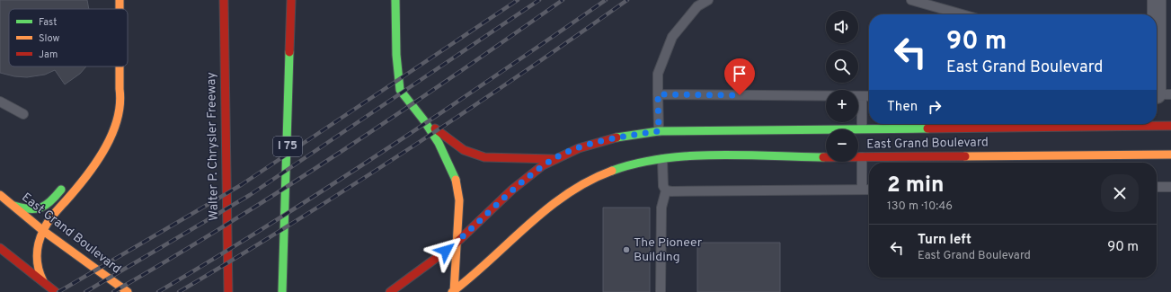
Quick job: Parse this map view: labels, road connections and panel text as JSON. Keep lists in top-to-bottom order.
{
  "streets": {
    "main road": ["East Grand Boulevard", "Walter P. Chrysler Freeway", "I 75"]
  },
  "places": ["The Pioneer Building"],
  "legend": ["Fast", "Slow", "Jam"],
  "page": {
    "map_buttons": ["+", "−"],
    "turn": ["90 m", "East Grand Boulevard"],
    "then": "Then",
    "heading": ["2 min", "130 m · 10:46"],
    "list": [
      {
        "name": "Turn left",
        "note": "East Grand Boulevard",
        "value": "90 m"
      }
    ]
  }
}
